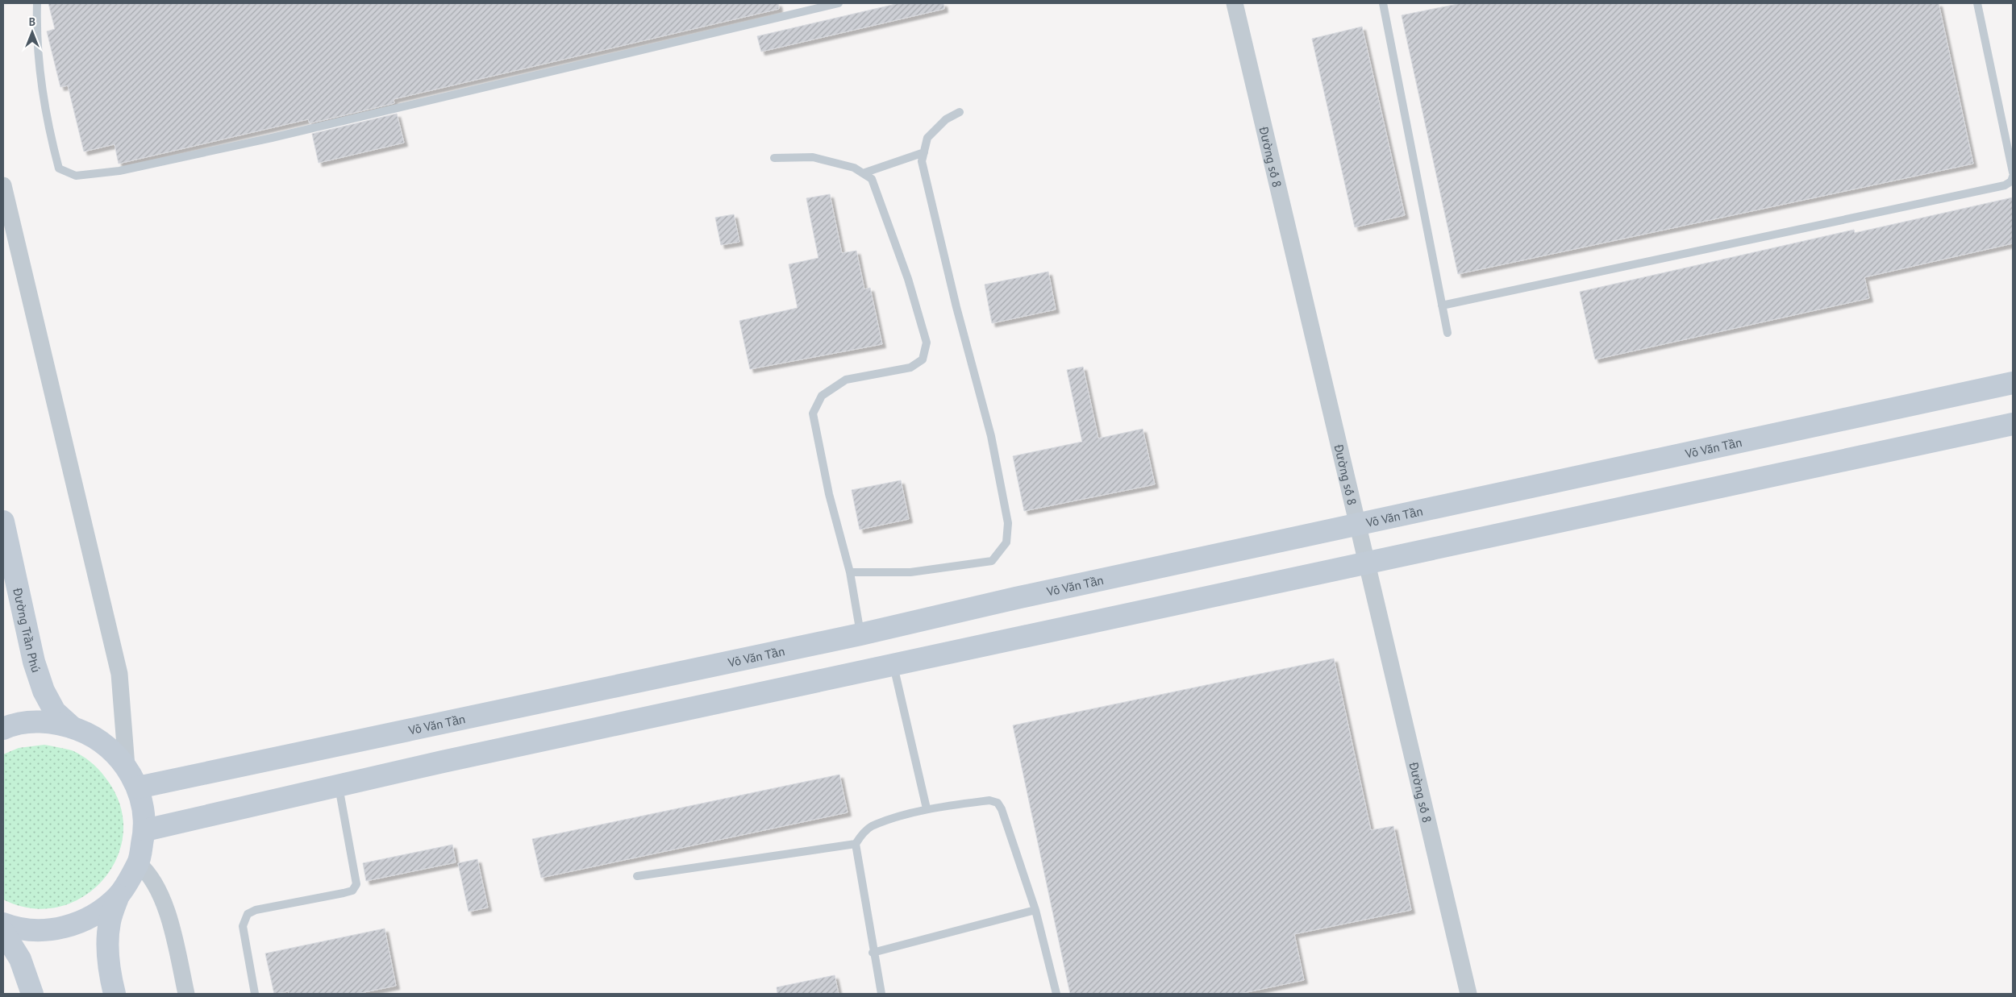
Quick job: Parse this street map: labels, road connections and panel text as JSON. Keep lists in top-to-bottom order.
{
  "streets": {
    "street": ["Đường số 8", "Võ Văn Tần", "Đường Trần Phú"]
  },
  "crossings": [
    ["Đường số 8", "Võ Văn Tần"]
  ],
  "north": "top"
}
